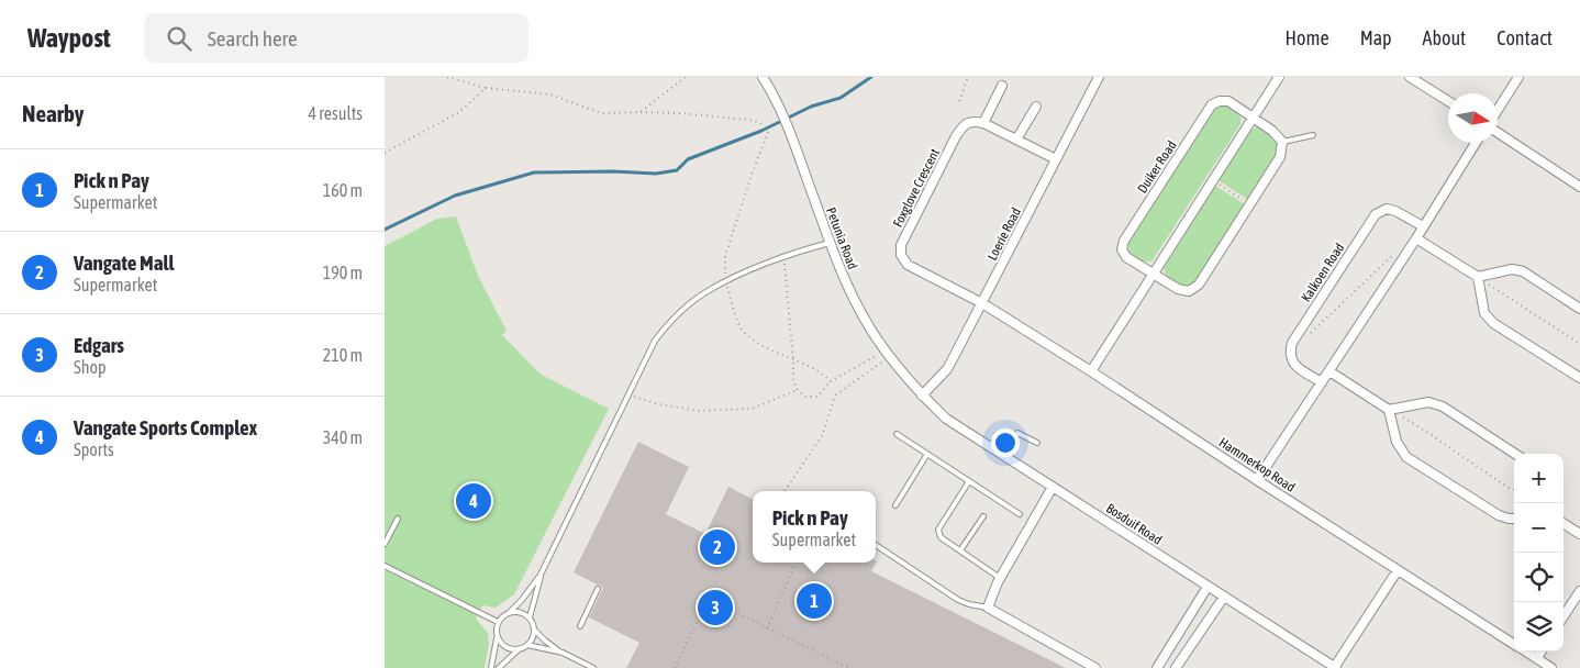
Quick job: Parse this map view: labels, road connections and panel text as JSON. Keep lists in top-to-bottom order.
{
  "streets": {
    "street": [
      "Duiker Road",
      "Foxglove Crescent",
      "Loerie Road",
      "Petunia Road",
      "Kalkoen Road",
      "Hammerkop Road",
      "Bosduif Road"
    ]
  },
  "crossings": [
    ["Foxglove Crescent", "Loerie Road"],
    ["Foxglove Crescent", "Hammerkop Road"],
    ["Loerie Road", "Petunia Road"],
    ["Loerie Road", "Hammerkop Road"],
    ["Loerie Road", "Bosduif Road"],
    ["Petunia Road", "Bosduif Road"]
  ],
  "north": "right",
  "page": {
    "header": "Waypost",
    "search": "Search here",
    "nav": [
      "Home",
      "Map",
      "About",
      "Contact"
    ],
    "heading": ["Nearby", "4 results"],
    "list": [
      {
        "mark": "1",
        "name": "Pick n Pay",
        "note": "Supermarket",
        "value": "160 m"
      },
      {
        "mark": "2",
        "name": "Vangate Mall",
        "note": "Supermarket",
        "value": "190 m"
      },
      {
        "mark": "3",
        "name": "Edgars",
        "note": "Shop",
        "value": "210 m"
      },
      {
        "mark": "4",
        "name": "Vangate Sports Complex",
        "note": "Sports",
        "value": "340 m"
      }
    ],
    "map_buttons": ["+", "−"],
    "pins": [
      "4",
      "2",
      "1",
      "3"
    ],
    "popup": ["Pick n Pay", "Supermarket"]
  }
}
